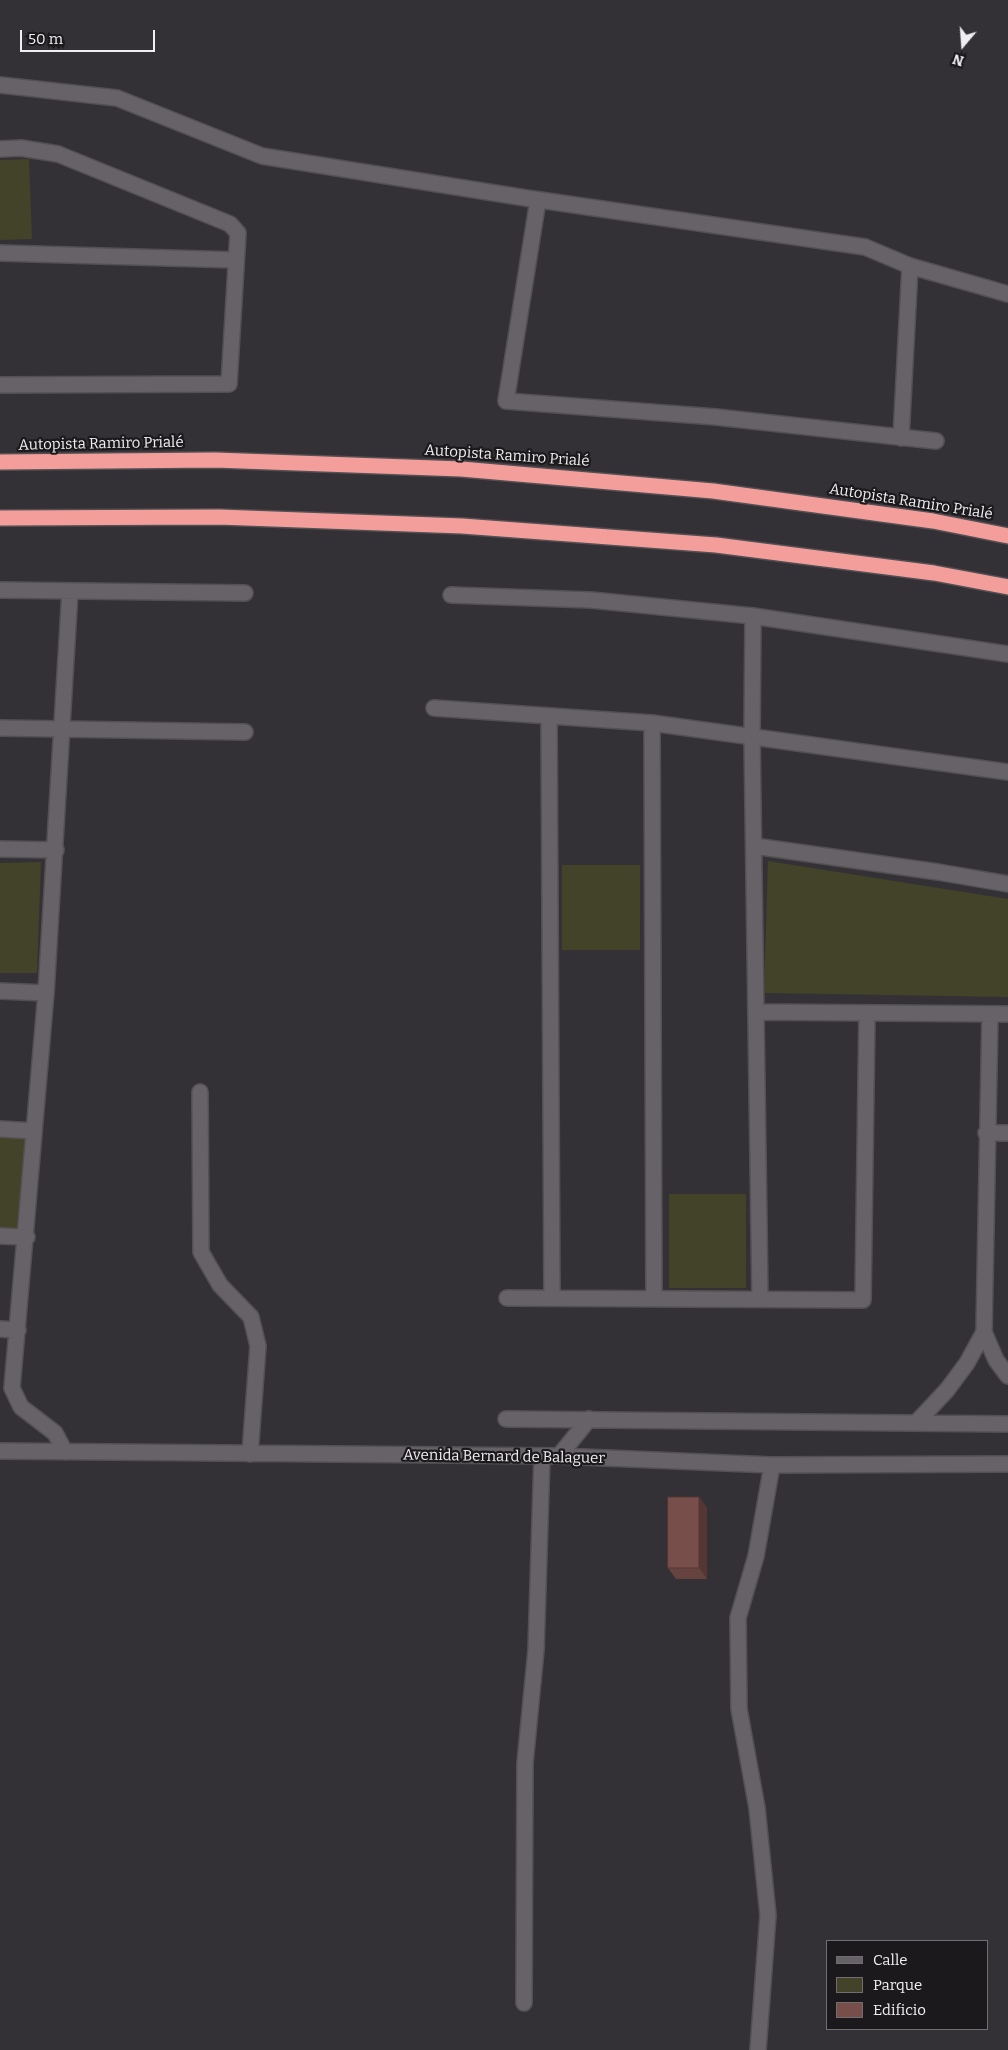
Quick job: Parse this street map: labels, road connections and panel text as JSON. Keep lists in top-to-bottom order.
{
  "streets": {
    "highway": ["Autopista Ramiro Prialé"],
    "street": ["Avenida Bernard de Balaguer"]
  },
  "legend": ["Calle", "Parque", "Edificio"],
  "scale_bar": "50 m",
  "north": "bottom"
}
